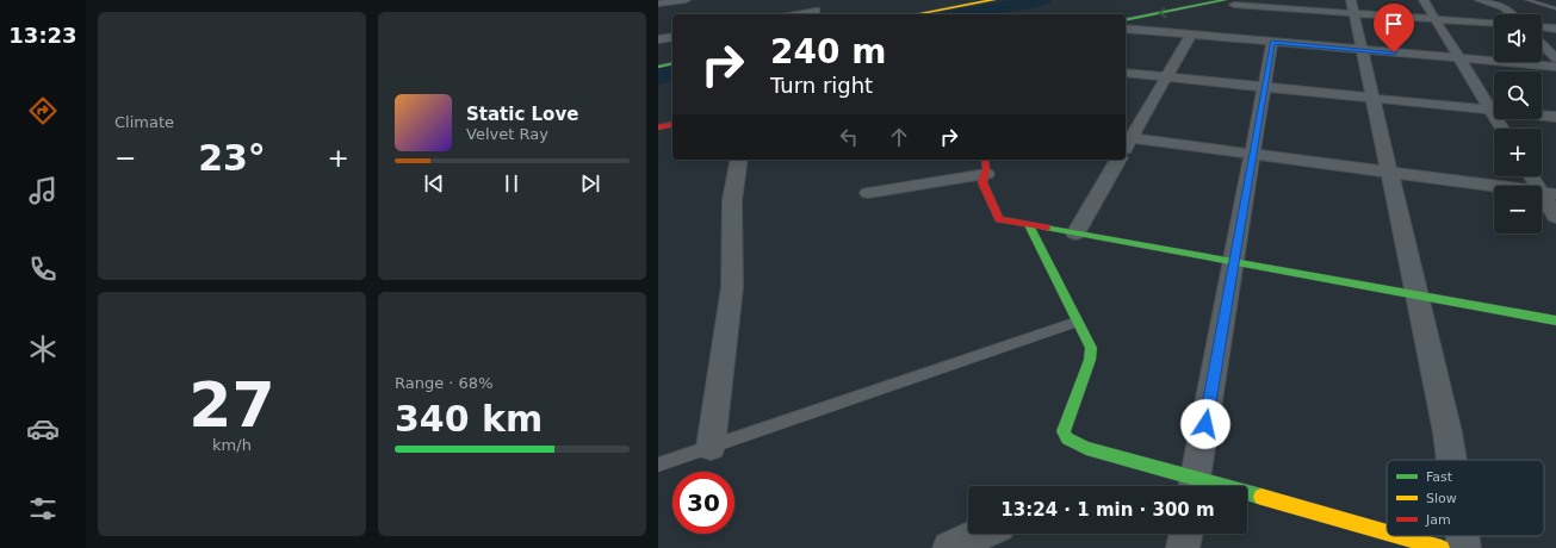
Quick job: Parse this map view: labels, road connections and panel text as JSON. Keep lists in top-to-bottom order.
{
  "legend": ["Fast", "Slow", "Jam"],
  "page": {
    "tabs": "13:23",
    "tile": [
      "Climate",
      ["27", "km/h"],
      ["Range · 68%", "340 km"]
    ],
    "map_buttons": ["+", "−"],
    "turn": ["240 m", "Turn right"],
    "song": ["Static Love", "Velvet Ray"],
    "heat": ["−", "23°", "+"],
    "limit": "30",
    "trip": "13:24 · 1 min · 300 m"
  }
}
